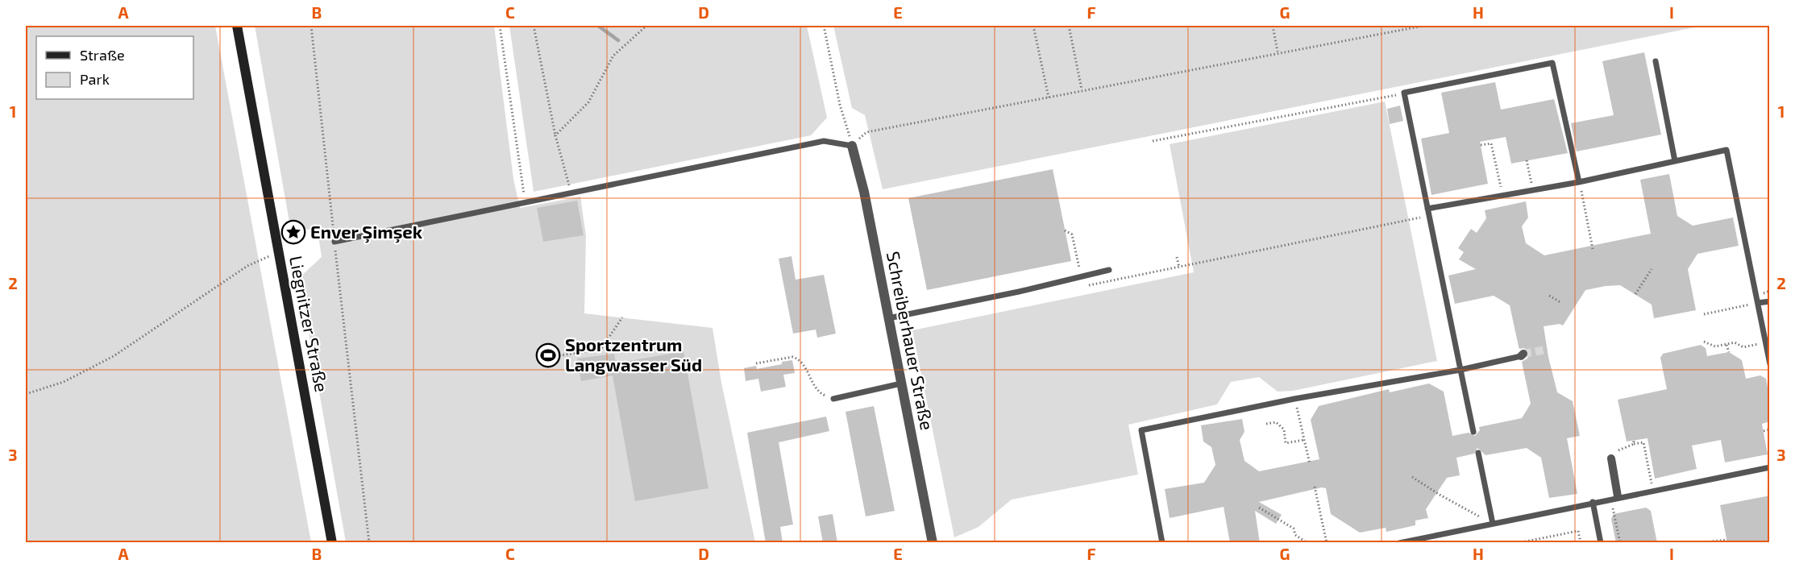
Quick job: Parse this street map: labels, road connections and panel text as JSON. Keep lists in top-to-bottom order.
{
  "streets": {
    "main road": ["Liegnitzer Straße"],
    "street": ["Schreiberhauer Straße"]
  },
  "places": {
    "place": ["Enver Şimşek"],
    "sports": ["Sportzentrum Langwasser Süd"]
  },
  "legend": ["Straße", "Park"],
  "grid": {
    "columns": [
      "A",
      "B",
      "C",
      "D",
      "E",
      "F",
      "G",
      "H",
      "I"
    ],
    "rows": ["1", "2", "3"]
  }
}
